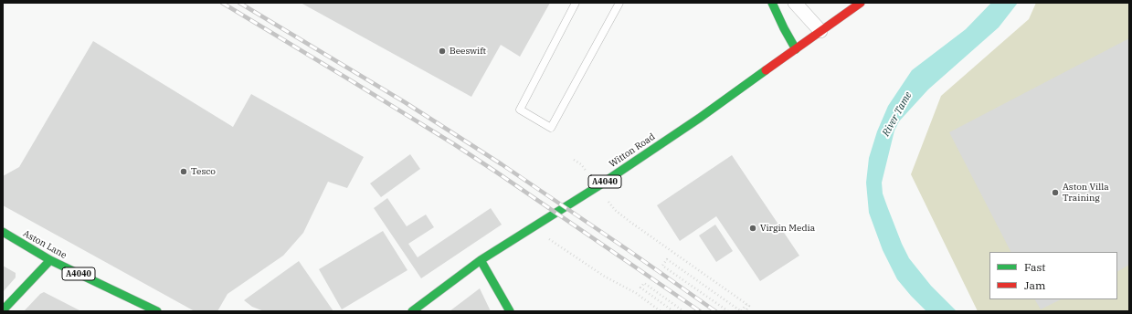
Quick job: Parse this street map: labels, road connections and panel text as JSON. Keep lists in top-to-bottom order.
{
  "streets": {
    "main road": ["Witton Road", "A4040", "Aston Lane"]
  },
  "water": ["River Tame"],
  "places": [
    "Beeswift",
    "Tesco",
    "Aston Villa Training",
    "Virgin Media"
  ],
  "legend": ["Fast", "Jam"]
}
